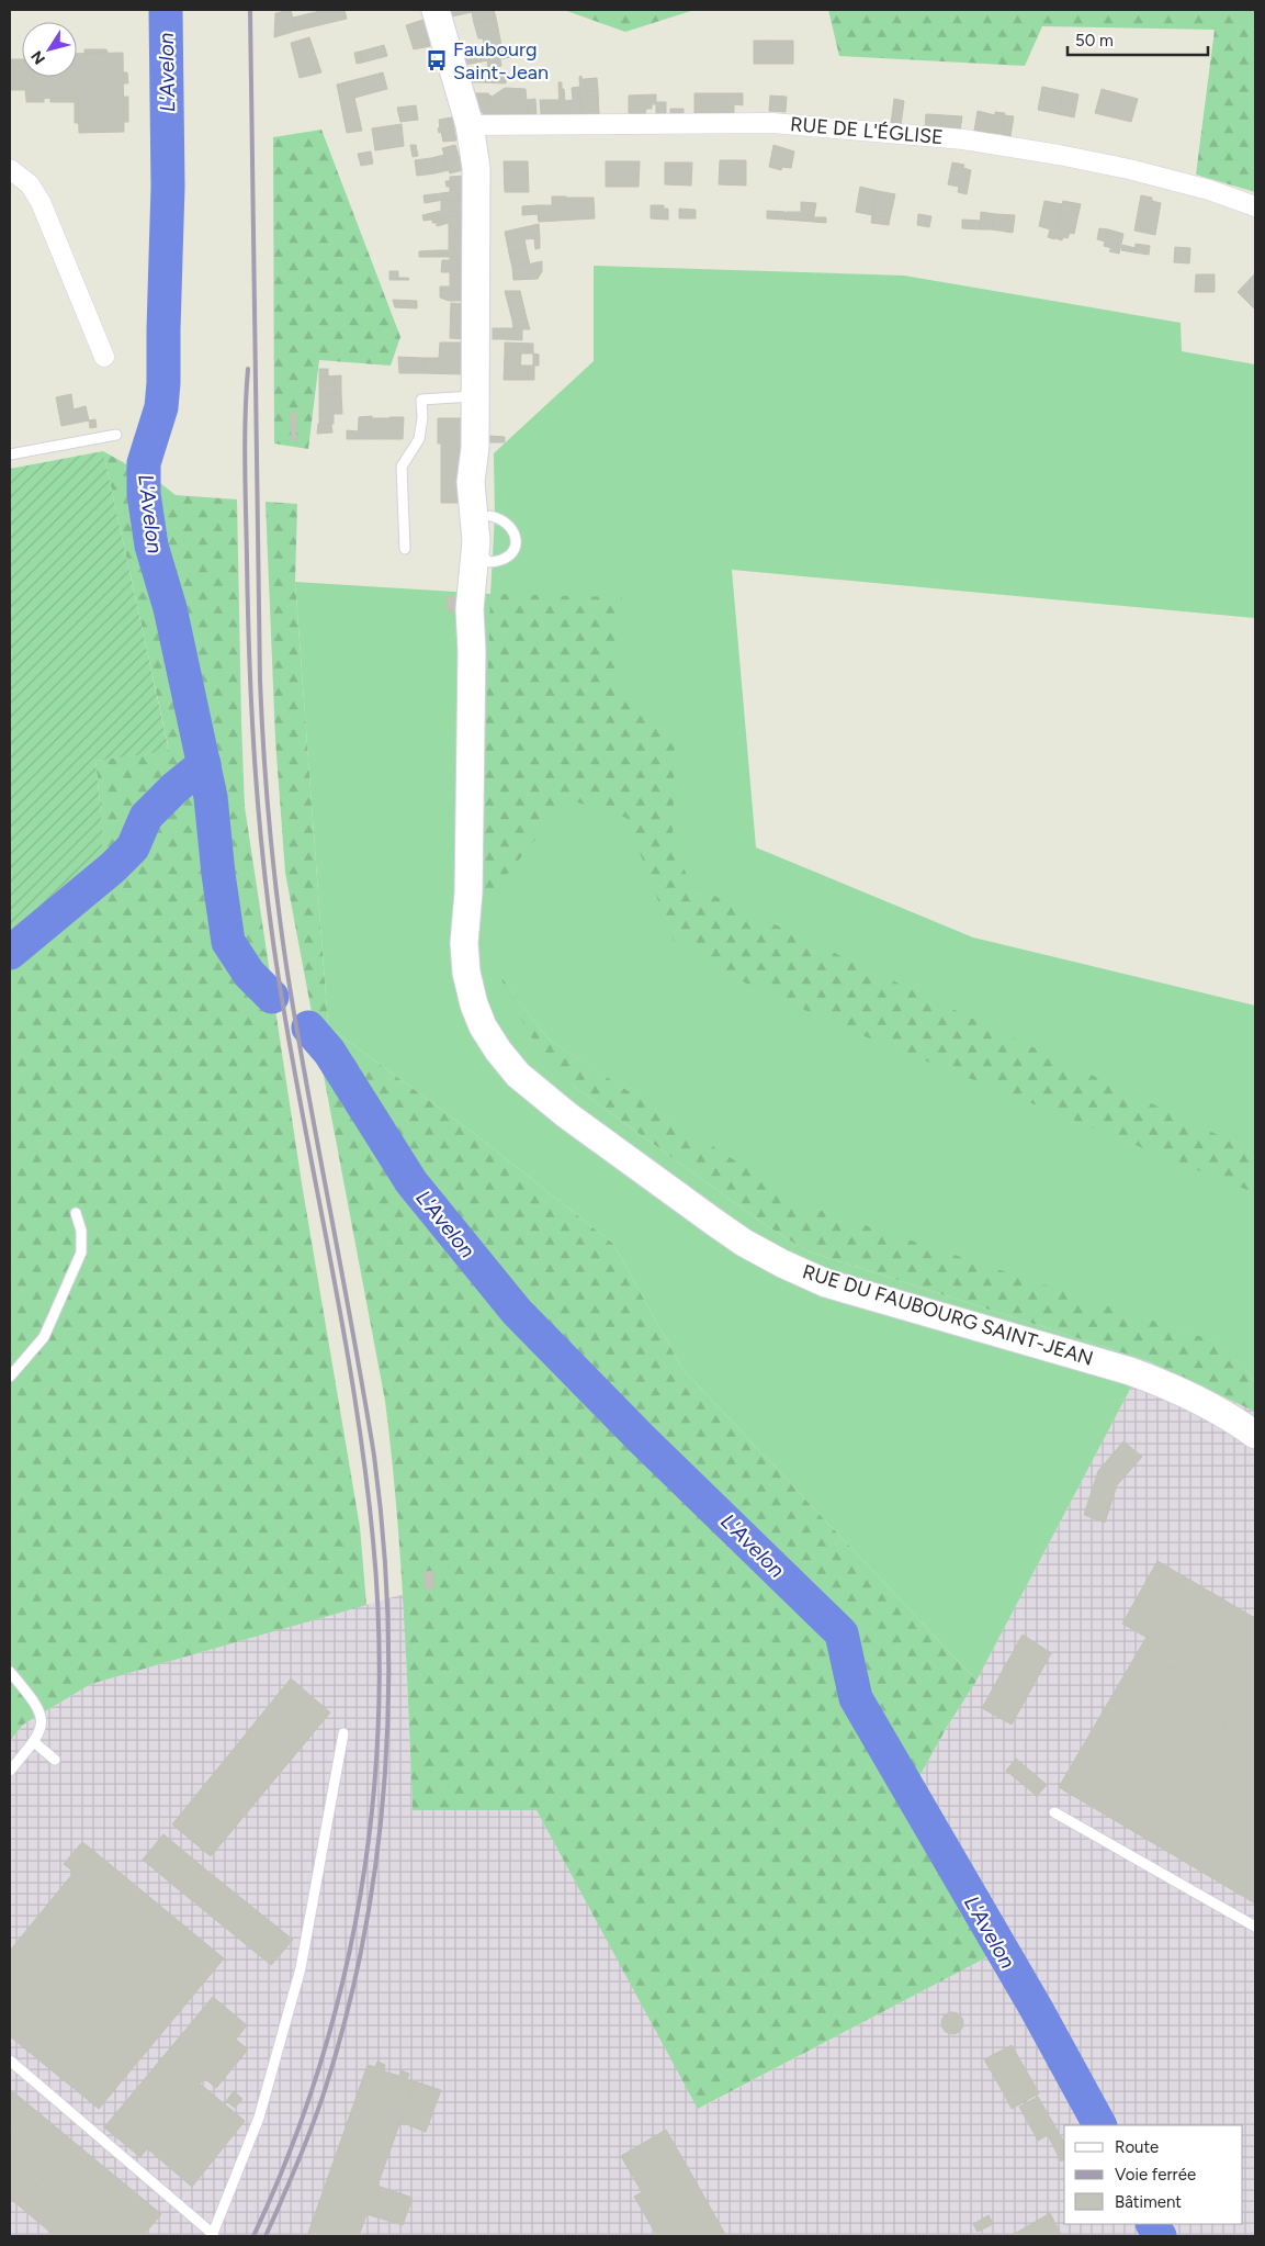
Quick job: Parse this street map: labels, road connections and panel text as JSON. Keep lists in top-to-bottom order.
{
  "streets": {
    "main road": ["RUE DU FAUBOURG SAINT-JEAN"],
    "street": ["RUE DE L'ÉGLISE"]
  },
  "crossings": [
    ["RUE DE L'ÉGLISE", "RUE DU FAUBOURG SAINT-JEAN"]
  ],
  "water": ["L'Avelon"],
  "places": {
    "bus stop": ["Faubourg Saint-Jean"]
  },
  "legend": ["Route", "Voie ferrée", "Bâtiment"],
  "scale_bar": "50 m",
  "north": "bottom left"
}
